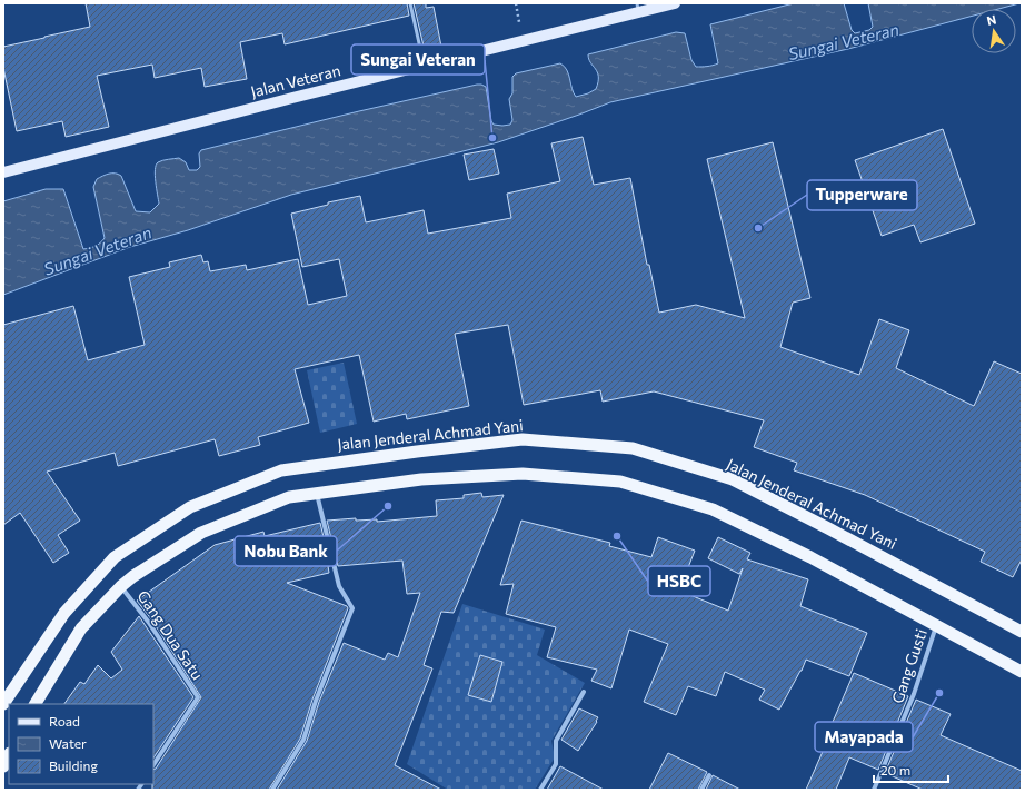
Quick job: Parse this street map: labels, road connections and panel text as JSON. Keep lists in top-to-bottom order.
{
  "streets": {
    "highway": ["Jalan Jenderal Achmad Yani"],
    "main road": ["Jalan Veteran"],
    "street": ["Gang Dua Satu", "Gang Gusti"]
  },
  "water": ["Sungai Veteran"],
  "places": [
    "Sungai Veteran",
    "Tupperware",
    "Nobu Bank",
    "HSBC",
    "Mayapada"
  ],
  "legend": ["Road", "Water", "Building"],
  "scale_bar": "20 m",
  "north": "top"
}
